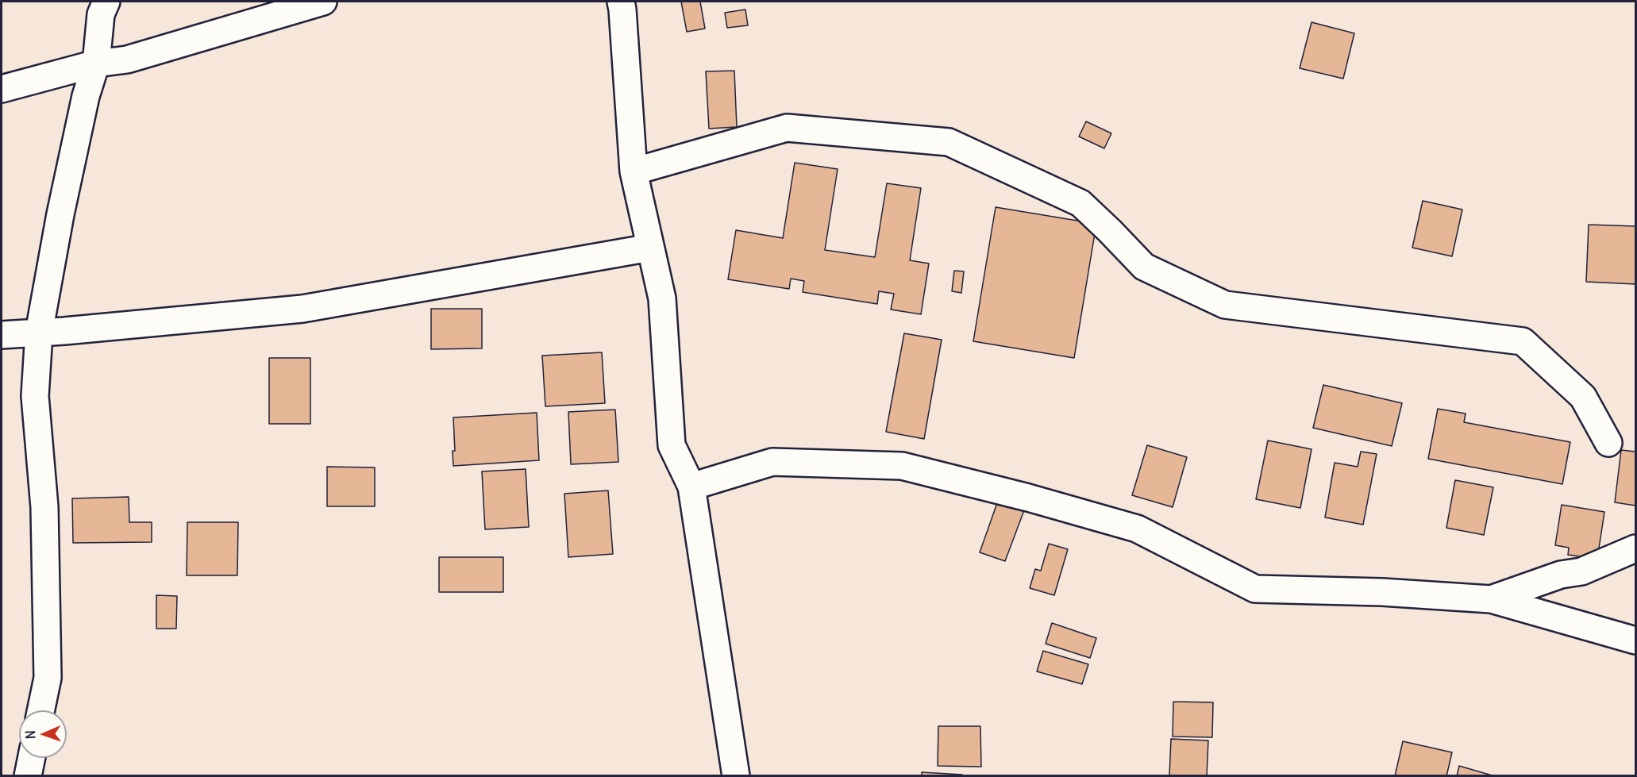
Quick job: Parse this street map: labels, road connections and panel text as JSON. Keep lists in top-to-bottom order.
{
  "north": "left"
}
